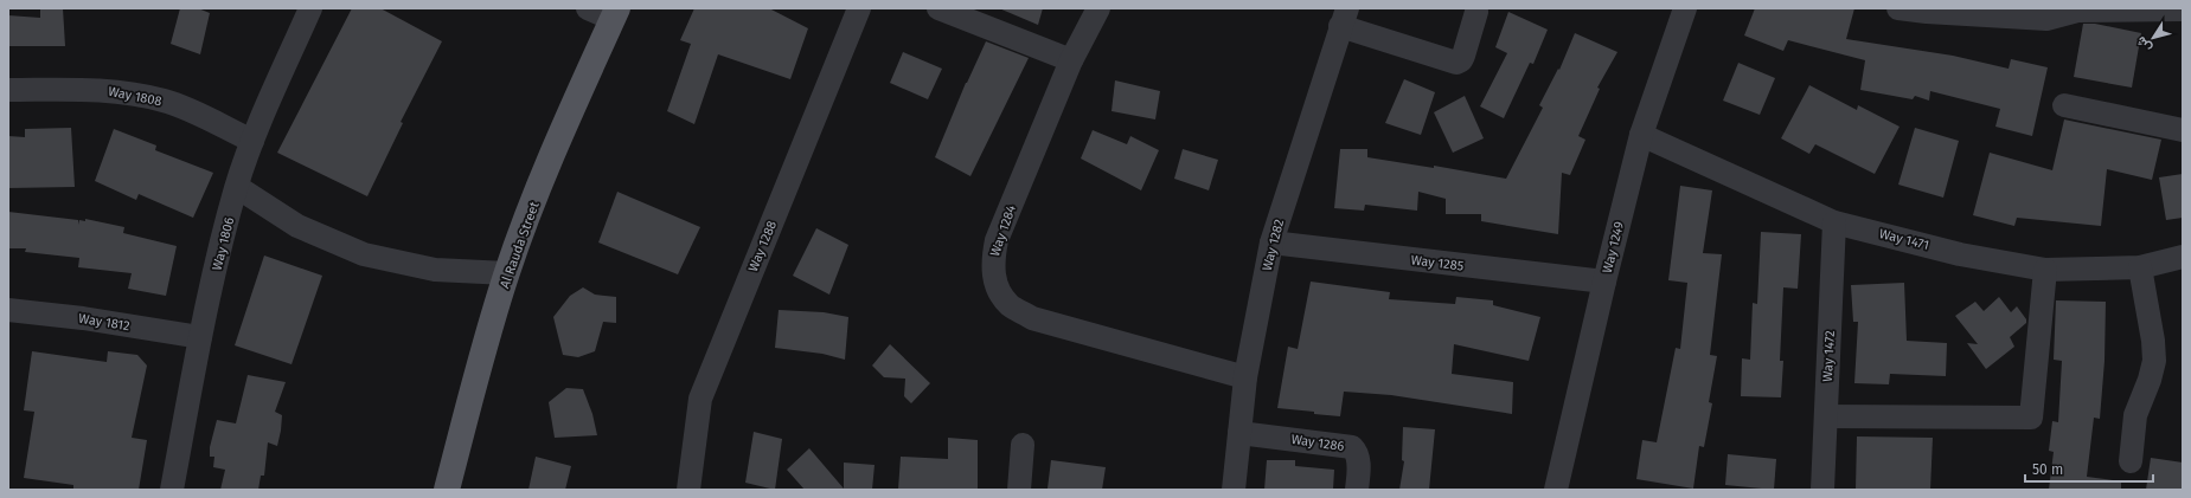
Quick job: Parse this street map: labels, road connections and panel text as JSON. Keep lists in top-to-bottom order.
{
  "streets": {
    "main road": ["Al Rauda Street"],
    "street": [
      "Way 1808",
      "Way 1284",
      "Way 1471",
      "Way 1806",
      "Way 1282",
      "Way 1288",
      "Way 1249",
      "Way 1285",
      "Way 1812",
      "Way 1472",
      "Way 1286"
    ]
  },
  "crossings": [
    ["Way 1808", "Way 1806"],
    ["Way 1284", "Way 1282"],
    ["Way 1471", "Way 1249"],
    ["Way 1471", "Way 1472"],
    ["Way 1806", "Way 1812"],
    ["Way 1282", "Way 1285"],
    ["Way 1282", "Way 1286"],
    ["Way 1249", "Way 1285"]
  ],
  "scale_bar": "50 m",
  "north": "bottom left"
}
